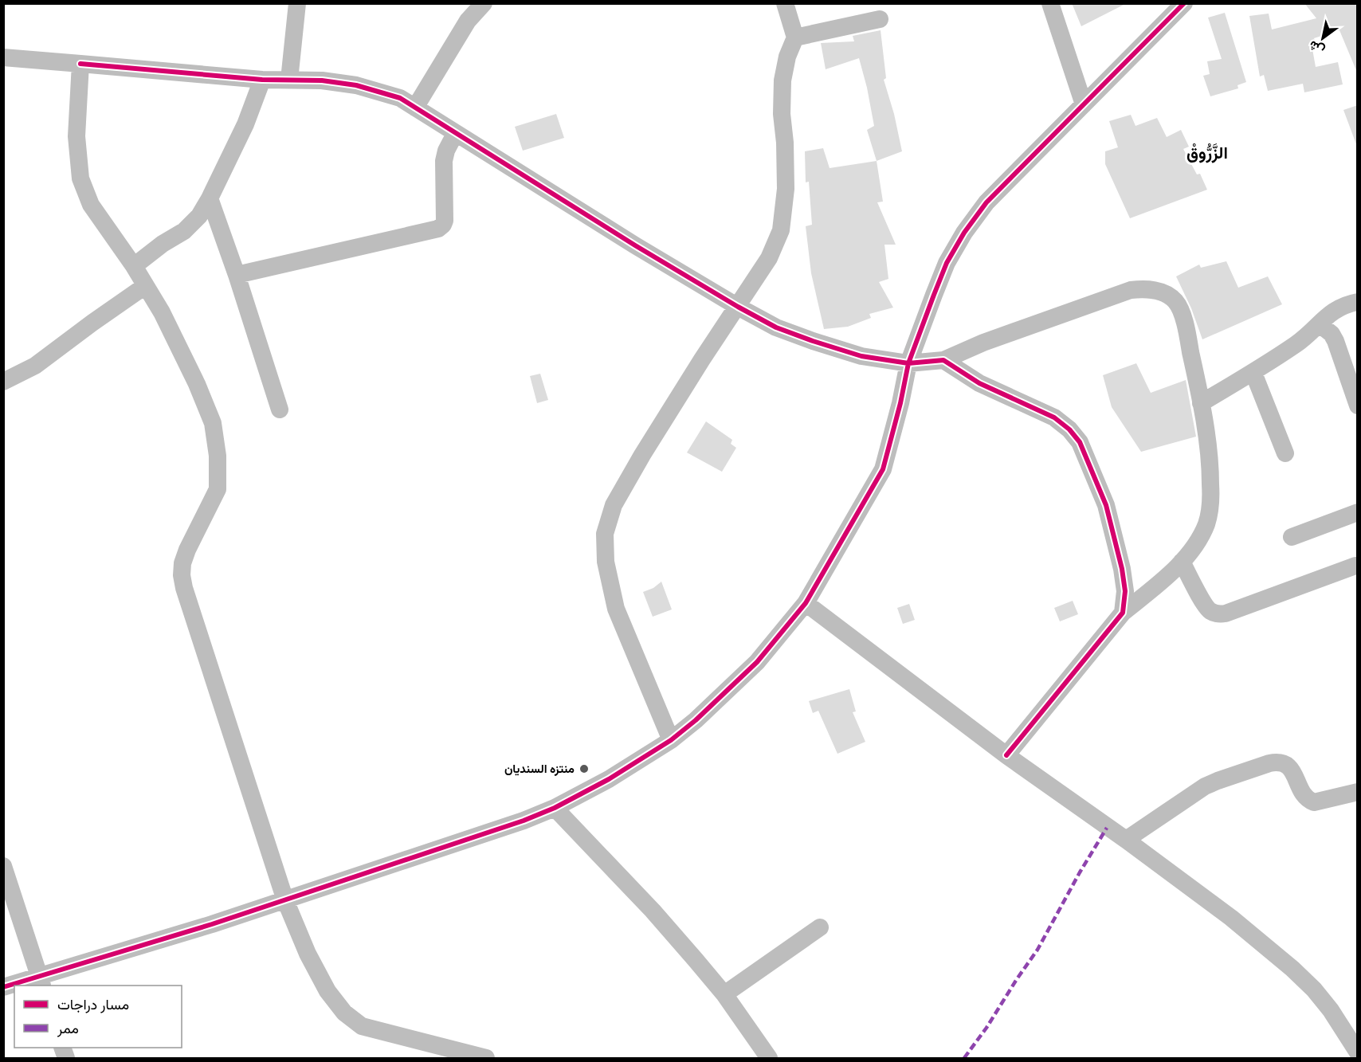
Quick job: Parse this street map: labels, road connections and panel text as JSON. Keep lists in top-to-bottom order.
{
  "districts": ["الزَّرُّوقْ"],
  "places": ["منتزه السنديان"],
  "legend": ["مسار دراجات", "ممر"],
  "north": "bottom left"
}
